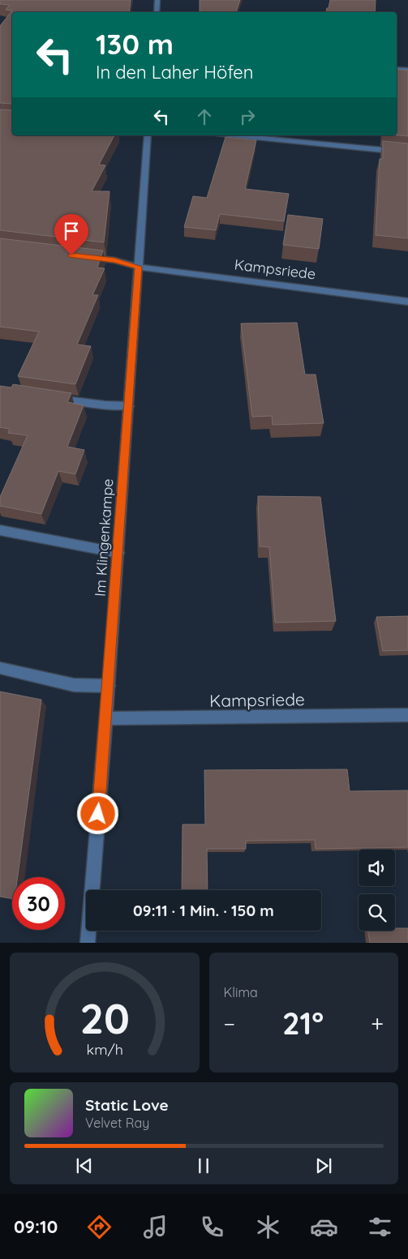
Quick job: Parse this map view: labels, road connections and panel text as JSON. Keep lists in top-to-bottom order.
{
  "streets": {
    "street": ["Kampsriede", "Im Klingenkampe"]
  },
  "crossings": [
    ["Kampsriede", "Im Klingenkampe"]
  ],
  "page": {
    "turn": ["130 m", "In den Laher Höfen"],
    "limit": "30",
    "trip": "09:11 · 1 Min. · 150 m",
    "tile": "Klima",
    "heat": ["−", "21°", "+"],
    "song": ["Static Love", "Velvet Ray"],
    "tabs": "09:10",
    "gauge": ["20", "km/h"]
  }
}
